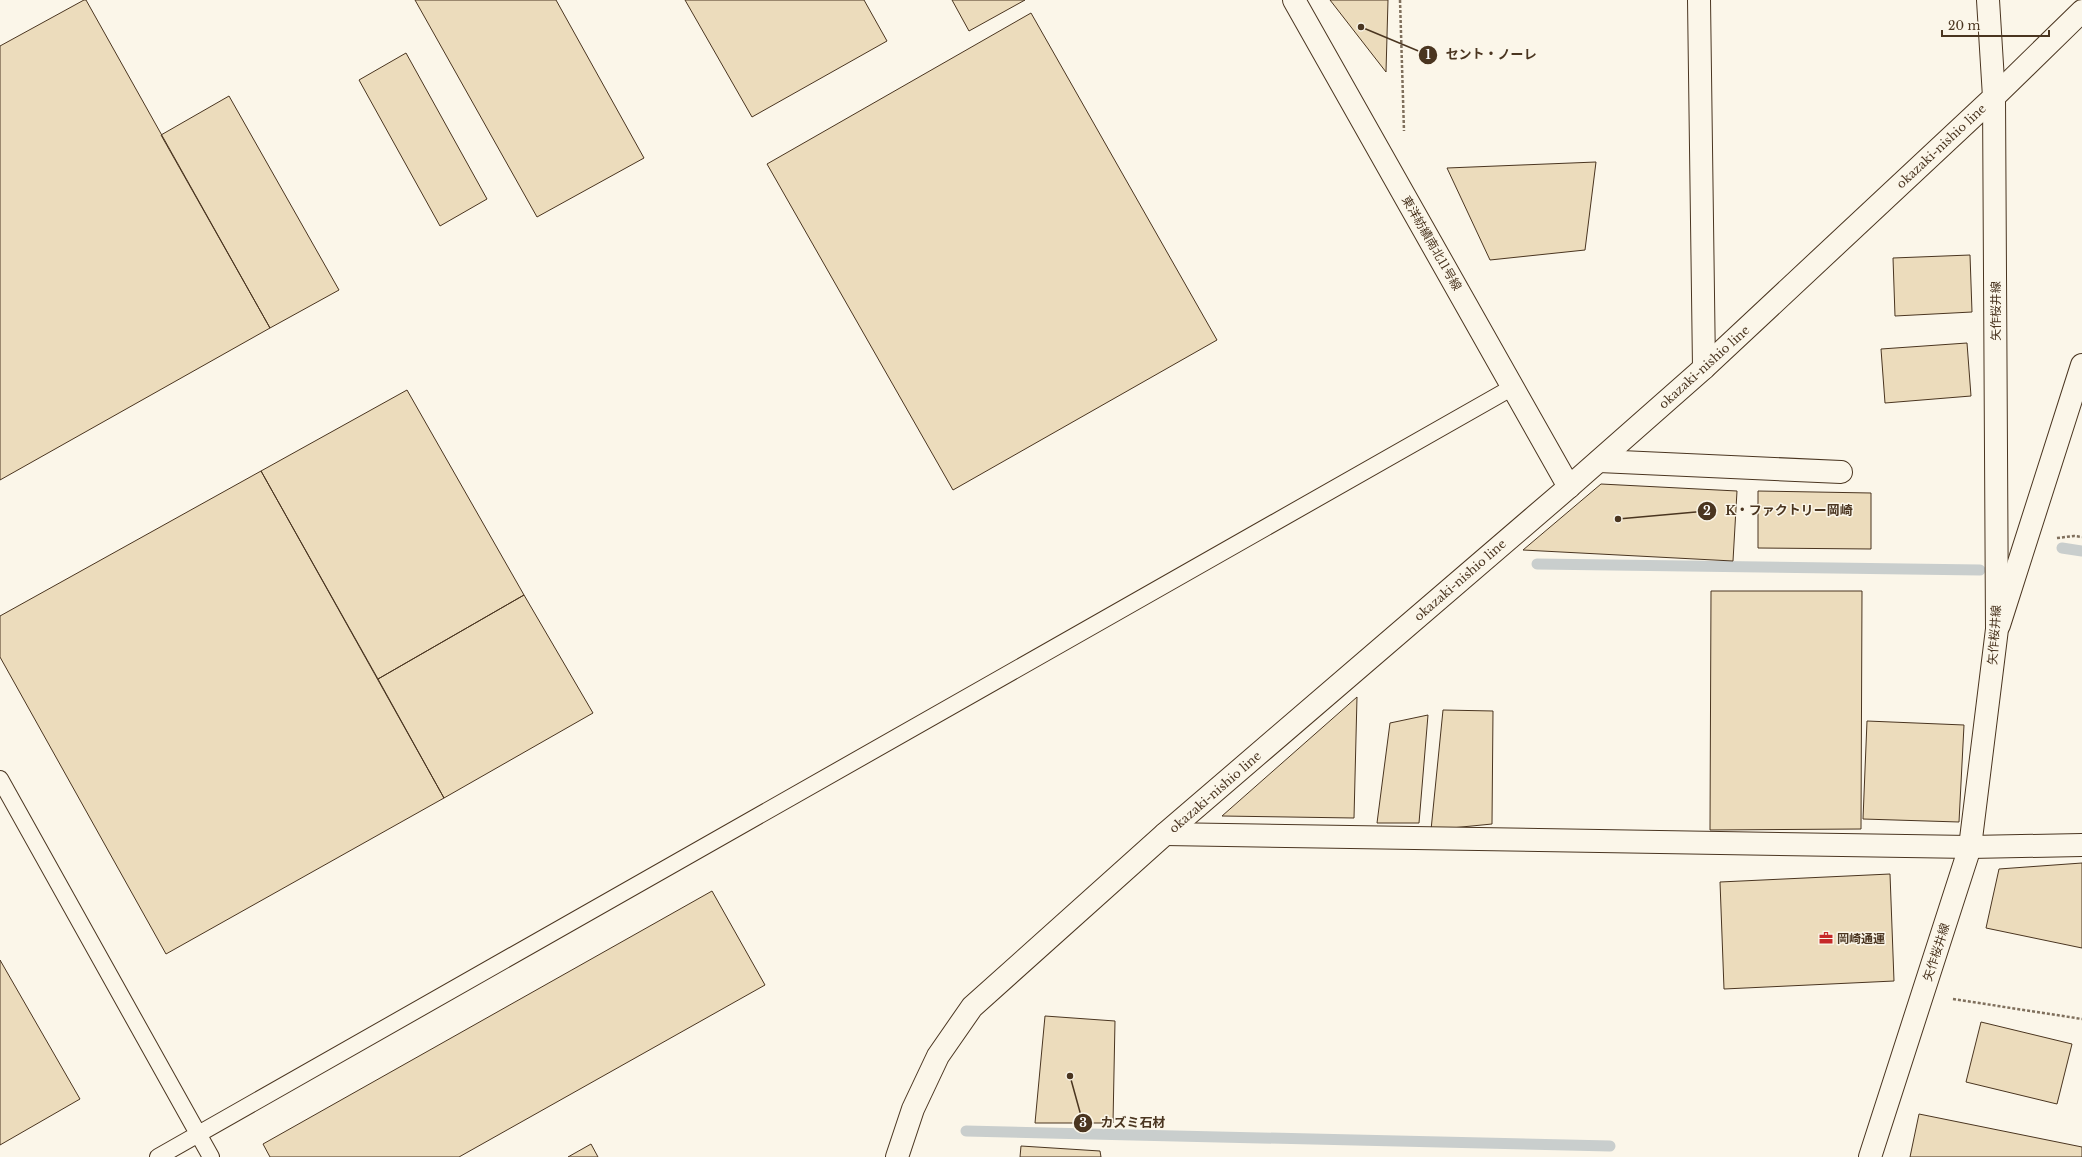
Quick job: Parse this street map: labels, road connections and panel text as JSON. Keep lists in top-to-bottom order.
{
  "streets": {
    "street": ["okazaki-nishio line", "東洋紡績南北11号線", "矢作桜井線"]
  },
  "crossings": [
    ["okazaki-nishio line", "東洋紡績南北11号線"],
    ["okazaki-nishio line", "矢作桜井線"]
  ],
  "places": {
    "other": ["セント・ノーレ", "K・ファクトリー岡崎", "カズミ石材"],
    "office": ["岡崎通運"]
  },
  "scale_bar": "20 m"
}
